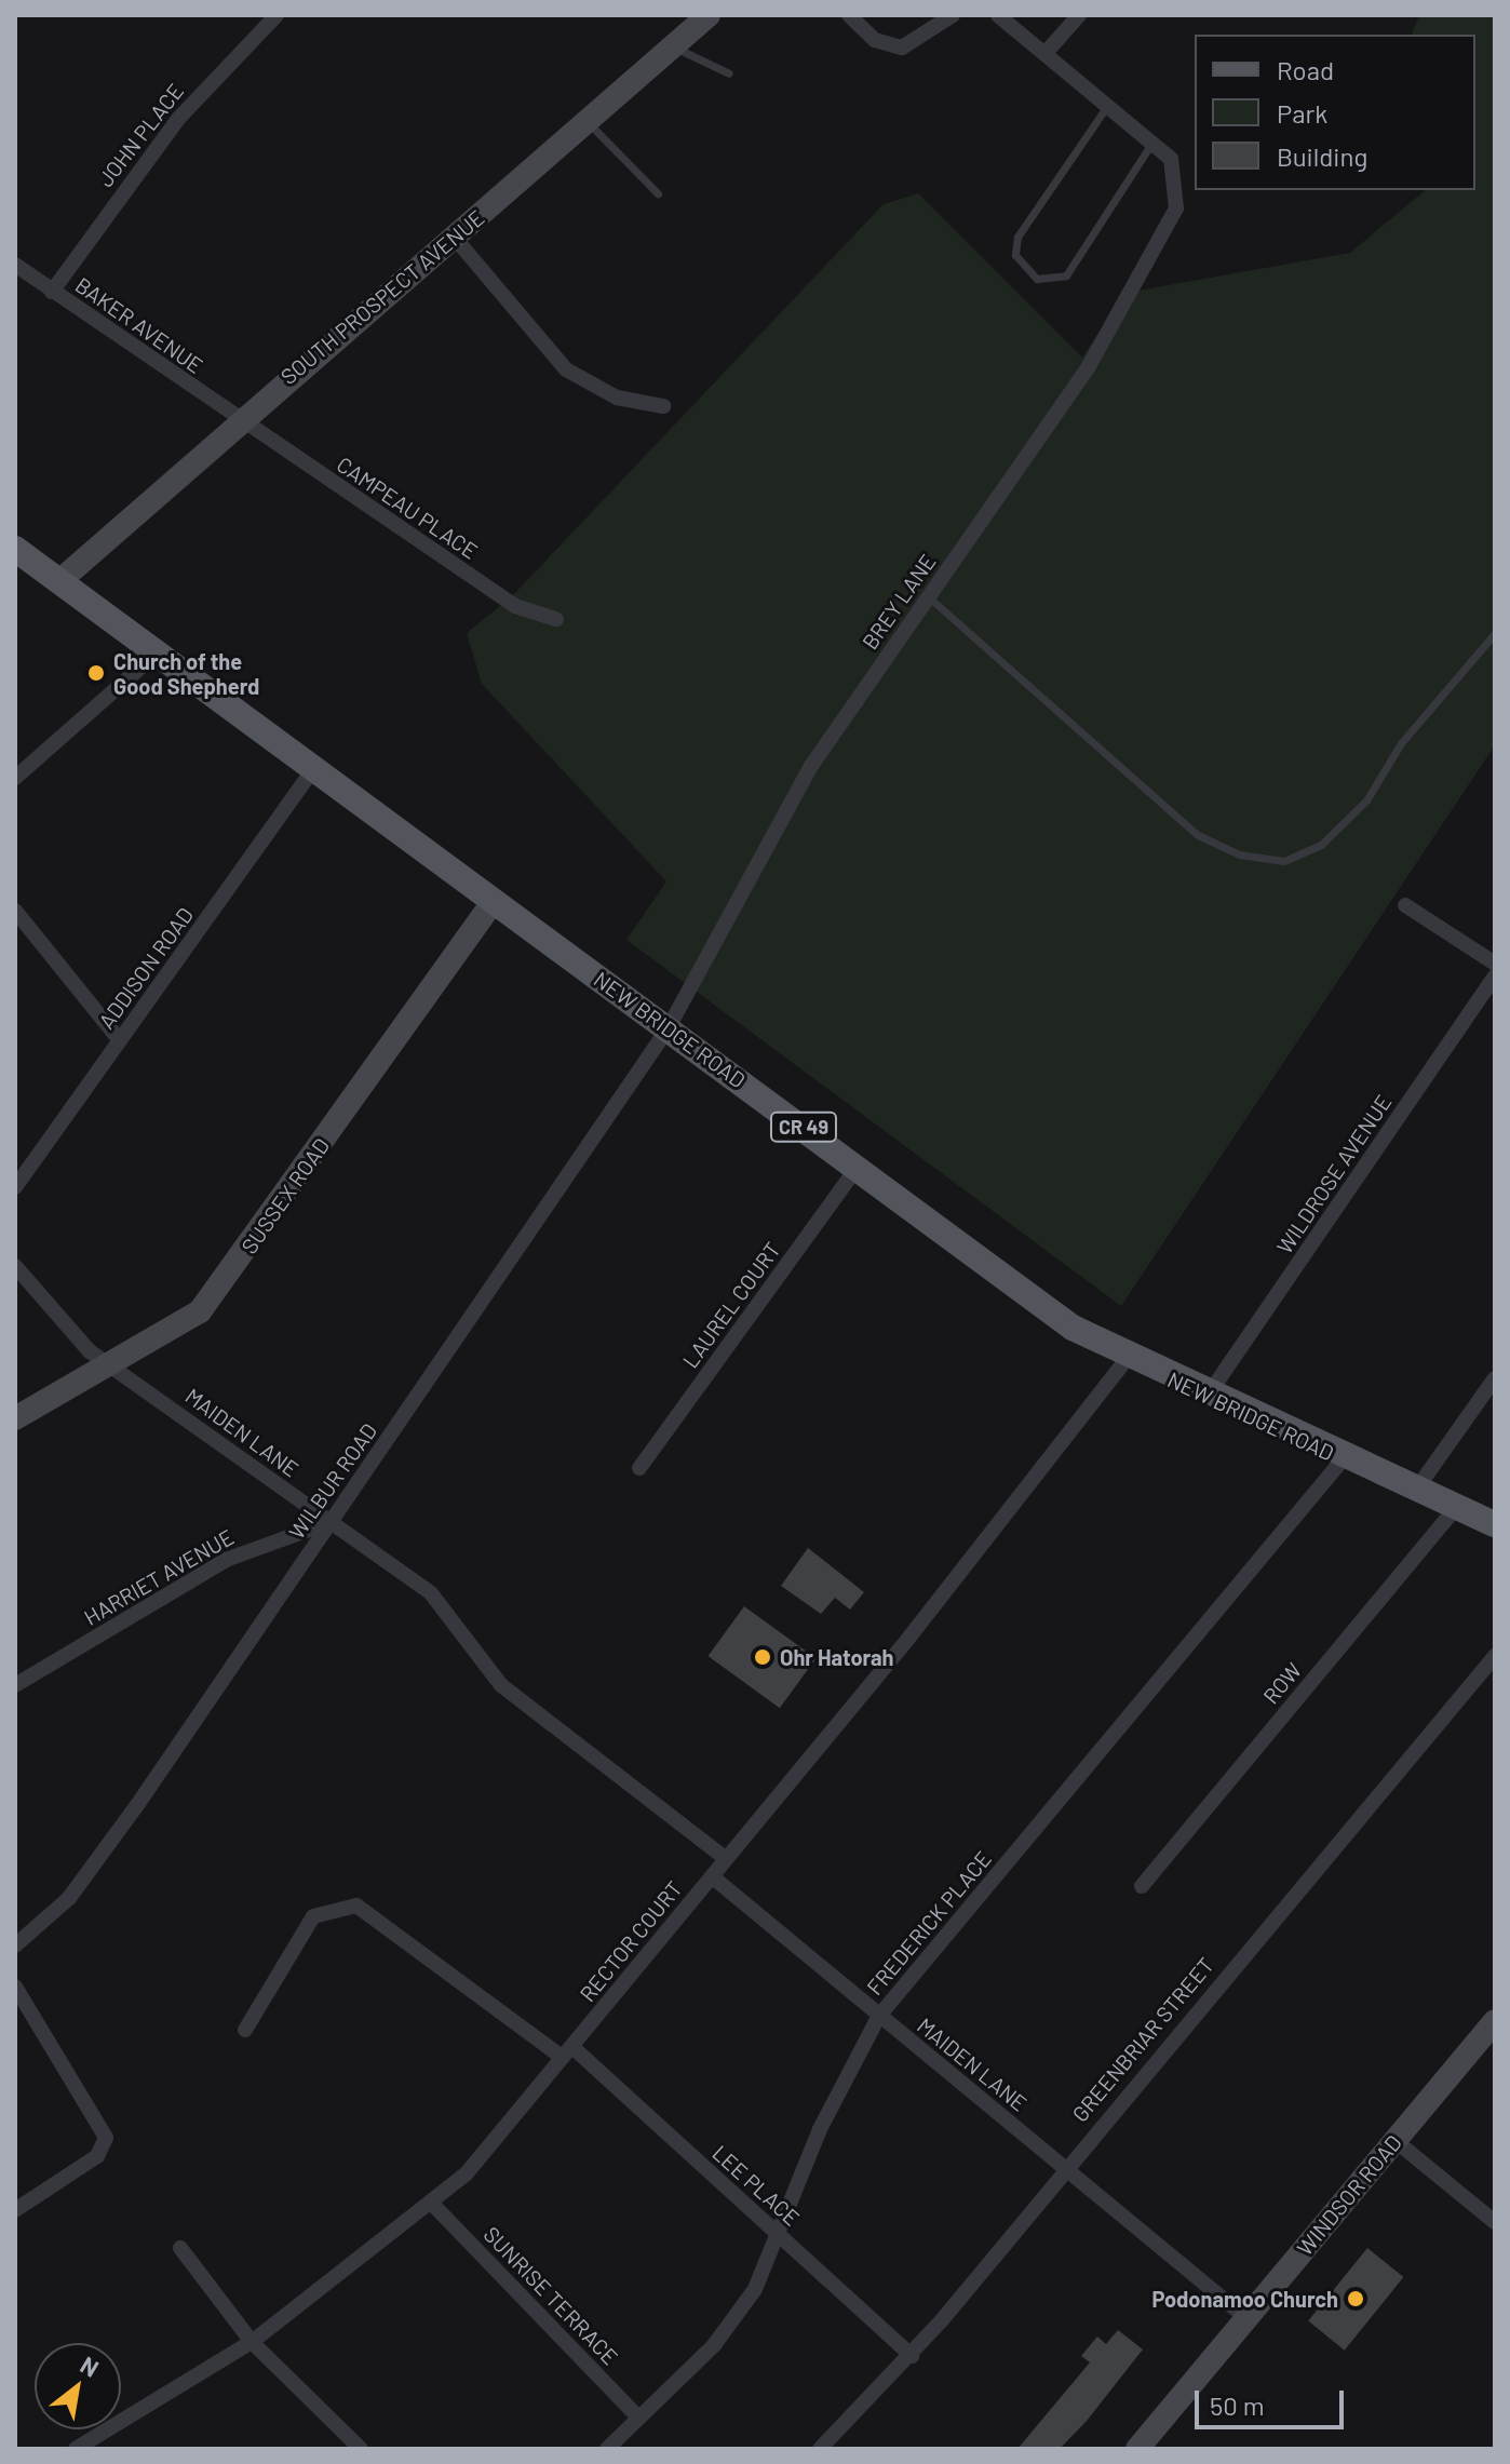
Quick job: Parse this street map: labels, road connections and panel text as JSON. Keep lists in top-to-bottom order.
{
  "streets": {
    "main road": ["NEW BRIDGE ROAD", "CR 49"],
    "street": [
      "JOHN PLACE",
      "SOUTH PROSPECT AVENUE",
      "BAKER AVENUE",
      "CAMPEAU PLACE",
      "BREY LANE",
      "ADDISON ROAD",
      "WILDROSE AVENUE",
      "SUSSEX ROAD",
      "LAUREL COURT",
      "MAIDEN LANE",
      "WILBUR ROAD",
      "HARRIET AVENUE",
      "ROW",
      "FREDERICK PLACE",
      "RECTOR COURT",
      "GREENBRIAR STREET",
      "LEE PLACE",
      "WINDSOR ROAD",
      "SUNRISE TERRACE"
    ]
  },
  "crossings": [
    ["JOHN PLACE", "BAKER AVENUE"],
    ["SOUTH PROSPECT AVENUE", "BAKER AVENUE"],
    ["SOUTH PROSPECT AVENUE", "CAMPEAU PLACE"],
    ["SOUTH PROSPECT AVENUE", "NEW BRIDGE ROAD"],
    ["BAKER AVENUE", "CAMPEAU PLACE"],
    ["BREY LANE", "NEW BRIDGE ROAD"],
    ["BREY LANE", "WILBUR ROAD"],
    ["ADDISON ROAD", "NEW BRIDGE ROAD"],
    ["NEW BRIDGE ROAD", "WILDROSE AVENUE"],
    ["NEW BRIDGE ROAD", "SUSSEX ROAD"],
    ["NEW BRIDGE ROAD", "LAUREL COURT"],
    ["NEW BRIDGE ROAD", "WILBUR ROAD"],
    ["NEW BRIDGE ROAD", "ROW"],
    ["NEW BRIDGE ROAD", "FREDERICK PLACE"],
    ["NEW BRIDGE ROAD", "RECTOR COURT"],
    ["SUSSEX ROAD", "MAIDEN LANE"],
    ["MAIDEN LANE", "WILBUR ROAD"],
    ["MAIDEN LANE", "HARRIET AVENUE"],
    ["MAIDEN LANE", "FREDERICK PLACE"],
    ["MAIDEN LANE", "RECTOR COURT"],
    ["MAIDEN LANE", "GREENBRIAR STREET"],
    ["MAIDEN LANE", "WINDSOR ROAD"],
    ["WILBUR ROAD", "HARRIET AVENUE"],
    ["FREDERICK PLACE", "LEE PLACE"],
    ["FREDERICK PLACE", "SUNRISE TERRACE"],
    ["RECTOR COURT", "LEE PLACE"],
    ["RECTOR COURT", "SUNRISE TERRACE"],
    ["GREENBRIAR STREET", "LEE PLACE"]
  ],
  "places": ["Church of the Good Shepherd", "Ohr Hatorah", "Podonamoo Church"],
  "legend": ["Road", "Park", "Building"],
  "scale_bar": "50 m",
  "north": "top right"
}
